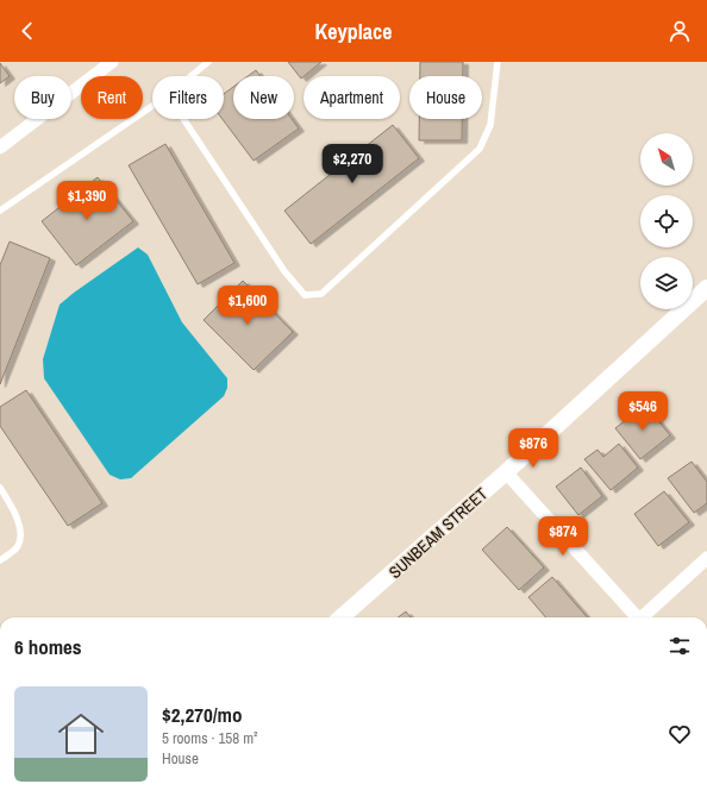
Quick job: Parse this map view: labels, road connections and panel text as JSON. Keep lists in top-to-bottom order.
{
  "streets": {
    "street": ["SUNBEAM STREET"]
  },
  "north": "top left",
  "page": {
    "header": "Keyplace",
    "chip": [
      "Buy",
      "Rent",
      "Filters",
      "New",
      "Apartment",
      "House"
    ],
    "price": [
      "$2,270",
      "$1,390",
      "$1,600",
      "$546",
      "$876",
      "$874"
    ],
    "heading": "6 homes",
    "list": [
      {
        "name": "$2,270/mo",
        "note": "5 rooms · 158 m² · House"
      }
    ]
  }
}
